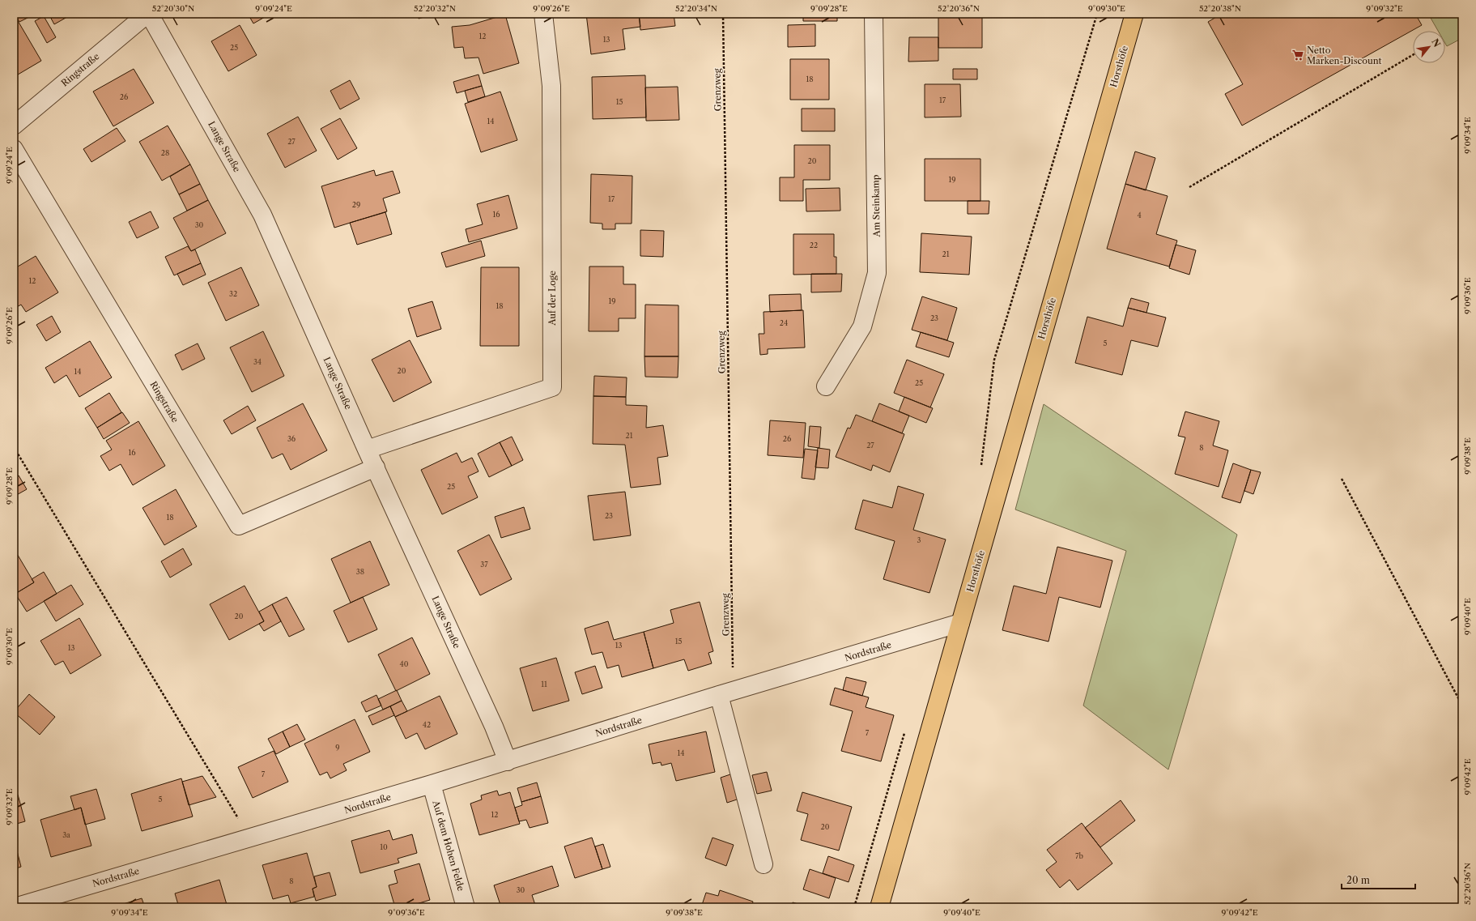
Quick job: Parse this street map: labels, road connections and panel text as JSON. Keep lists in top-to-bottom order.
{
  "streets": {
    "main road": ["Horsthöfe"],
    "street": [
      "Ringstraße",
      "Lange Straße",
      "Am Steinkamp",
      "Auf der Loge",
      "Nordstraße",
      "Auf dem Hohen Felde"
    ],
    "path": ["Grenzweg"]
  },
  "crossings": [
    ["Horsthöfe", "Nordstraße"],
    ["Ringstraße", "Lange Straße"],
    ["Grenzweg", "Nordstraße"],
    ["Lange Straße", "Auf der Loge"],
    ["Lange Straße", "Nordstraße"],
    ["Nordstraße", "Auf dem Hohen Felde"]
  ],
  "places": {
    "supermarket": ["Netto Marken-Discount"]
  },
  "house_numbers": [
    "12",
    "13",
    "25",
    "18",
    "26",
    "17",
    "15",
    "14",
    "27",
    "28",
    "20",
    "19",
    "17",
    "29",
    "16",
    "4",
    "30",
    "22",
    "21",
    "12",
    "32",
    "19",
    "18",
    "23",
    "24",
    "5",
    "34",
    "20",
    "14",
    "25",
    "21",
    "36",
    "26",
    "27",
    "8",
    "16",
    "25",
    "23",
    "18",
    "3",
    "37",
    "38",
    "20",
    "15",
    "13",
    "13",
    "40",
    "11",
    "42",
    "7",
    "9",
    "14",
    "7",
    "5",
    "12",
    "20",
    "3a",
    "10",
    "7b",
    "8",
    "30"
  ],
  "scale_bar": "20 m",
  "north": "top right",
  "coordinates": [
    "52°20'30\"N",
    "9°09'24\"E",
    "52°20'32\"N",
    "9°09'26\"E",
    "52°20'34\"N",
    "9°09'28\"E",
    "52°20'36\"N",
    "9°09'30\"E",
    "52°20'38\"N",
    "9°09'32\"E",
    "9°09'34\"E",
    "9°09'36\"E",
    "9°09'38\"E",
    "9°09'40\"E",
    "9°09'42\"E"
  ]
}
